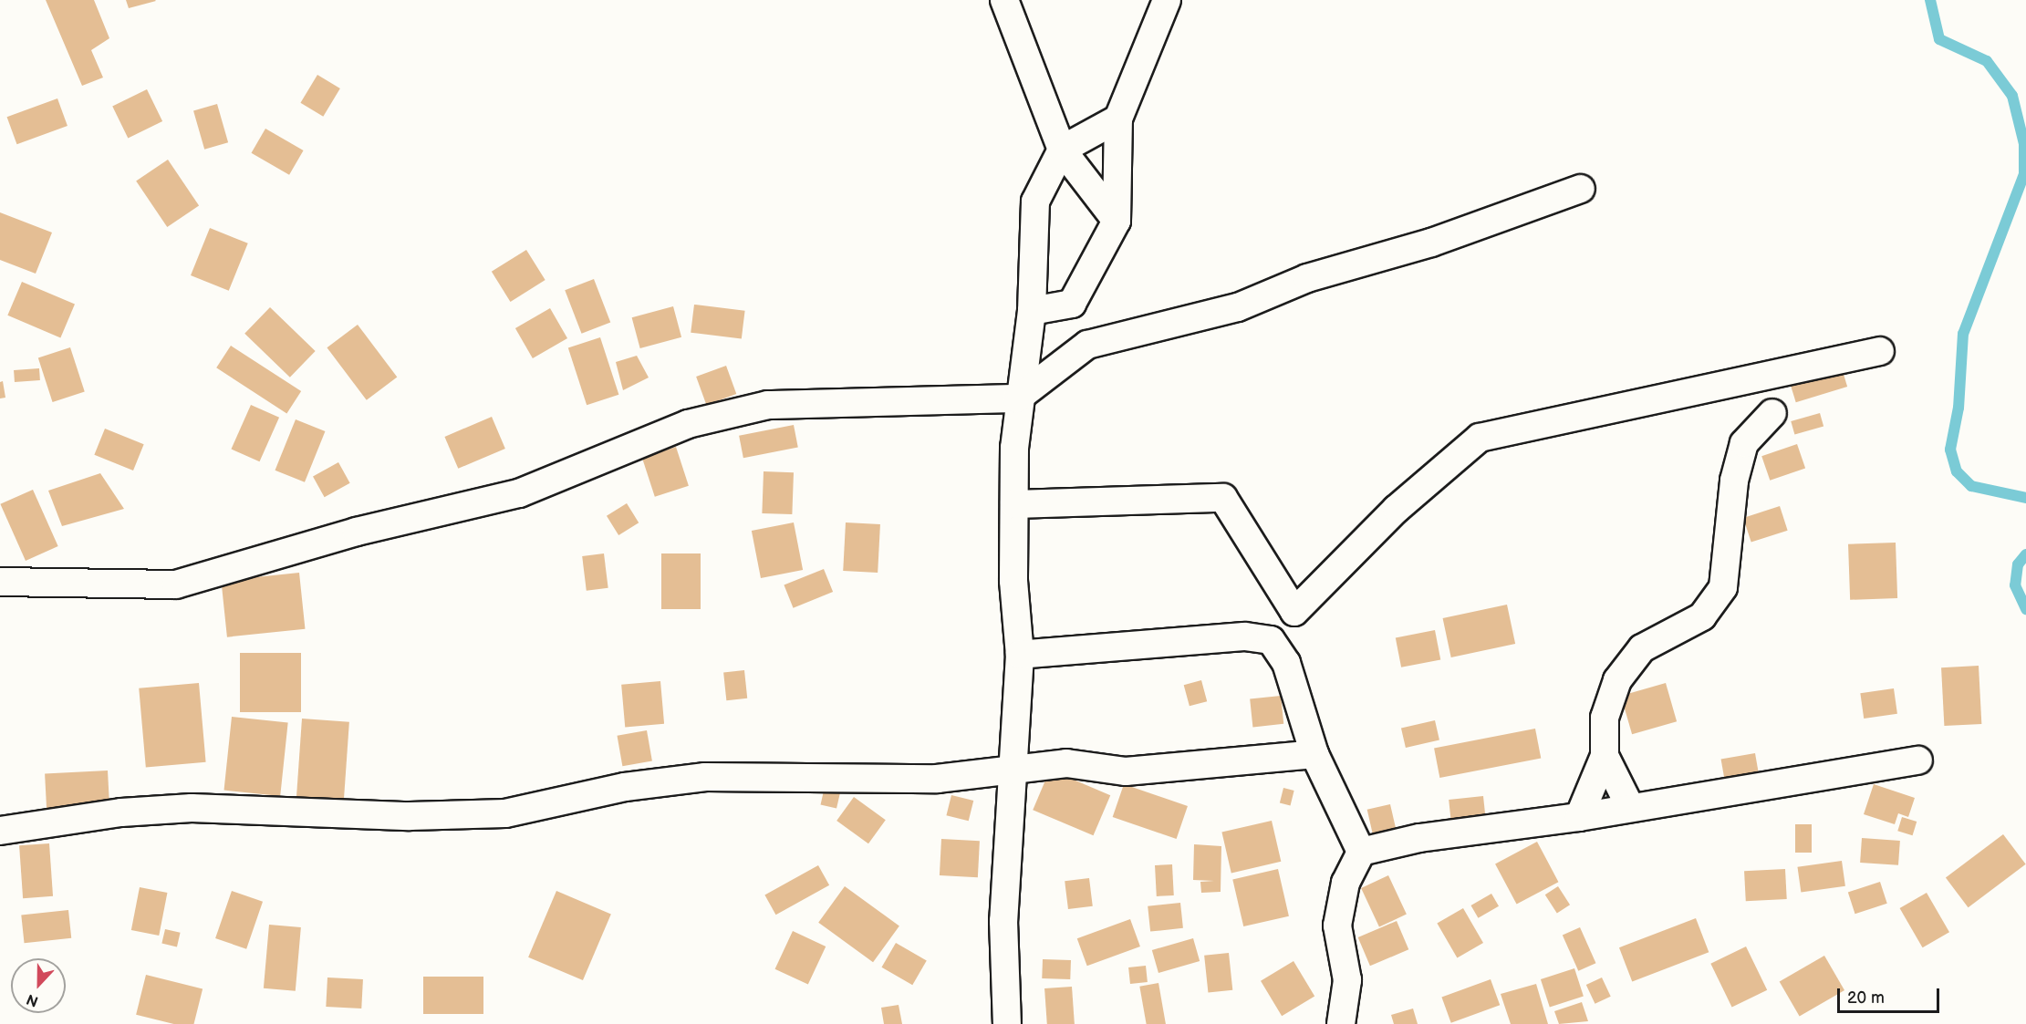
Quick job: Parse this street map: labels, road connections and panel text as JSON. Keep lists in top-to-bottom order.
{
  "scale_bar": "20 m",
  "north": "bottom"
}
